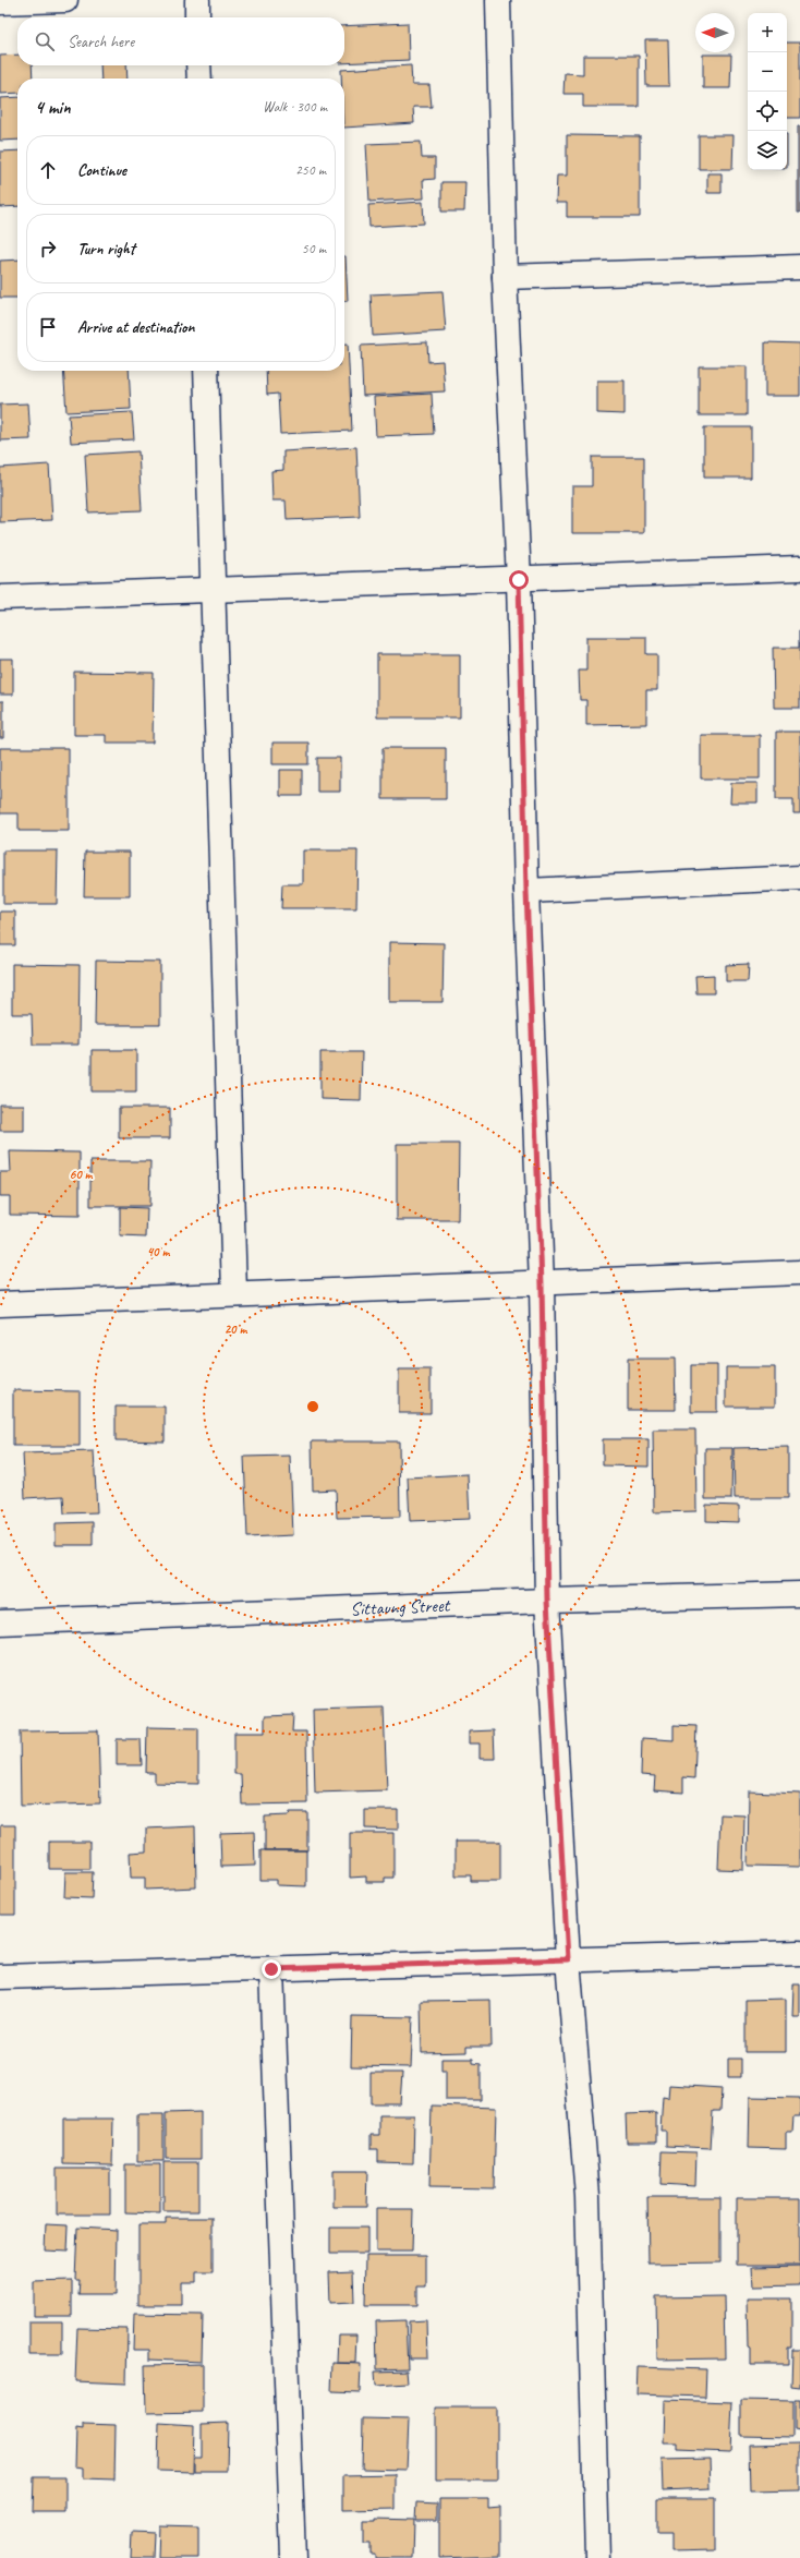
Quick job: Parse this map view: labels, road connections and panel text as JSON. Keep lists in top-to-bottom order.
{
  "streets": {
    "street": ["Sittaung Street"]
  },
  "north": "left",
  "page": {
    "map_buttons": ["+", "−"],
    "search": "Search here",
    "heading": ["4 min", "Walk · 300 m"],
    "list": [
      ["Continue", "250 m"],
      ["Turn right", "50 m"],
      "Arrive at destination"
    ]
  },
  "rings": ["60 m", "40 m", "20 m"]
}
